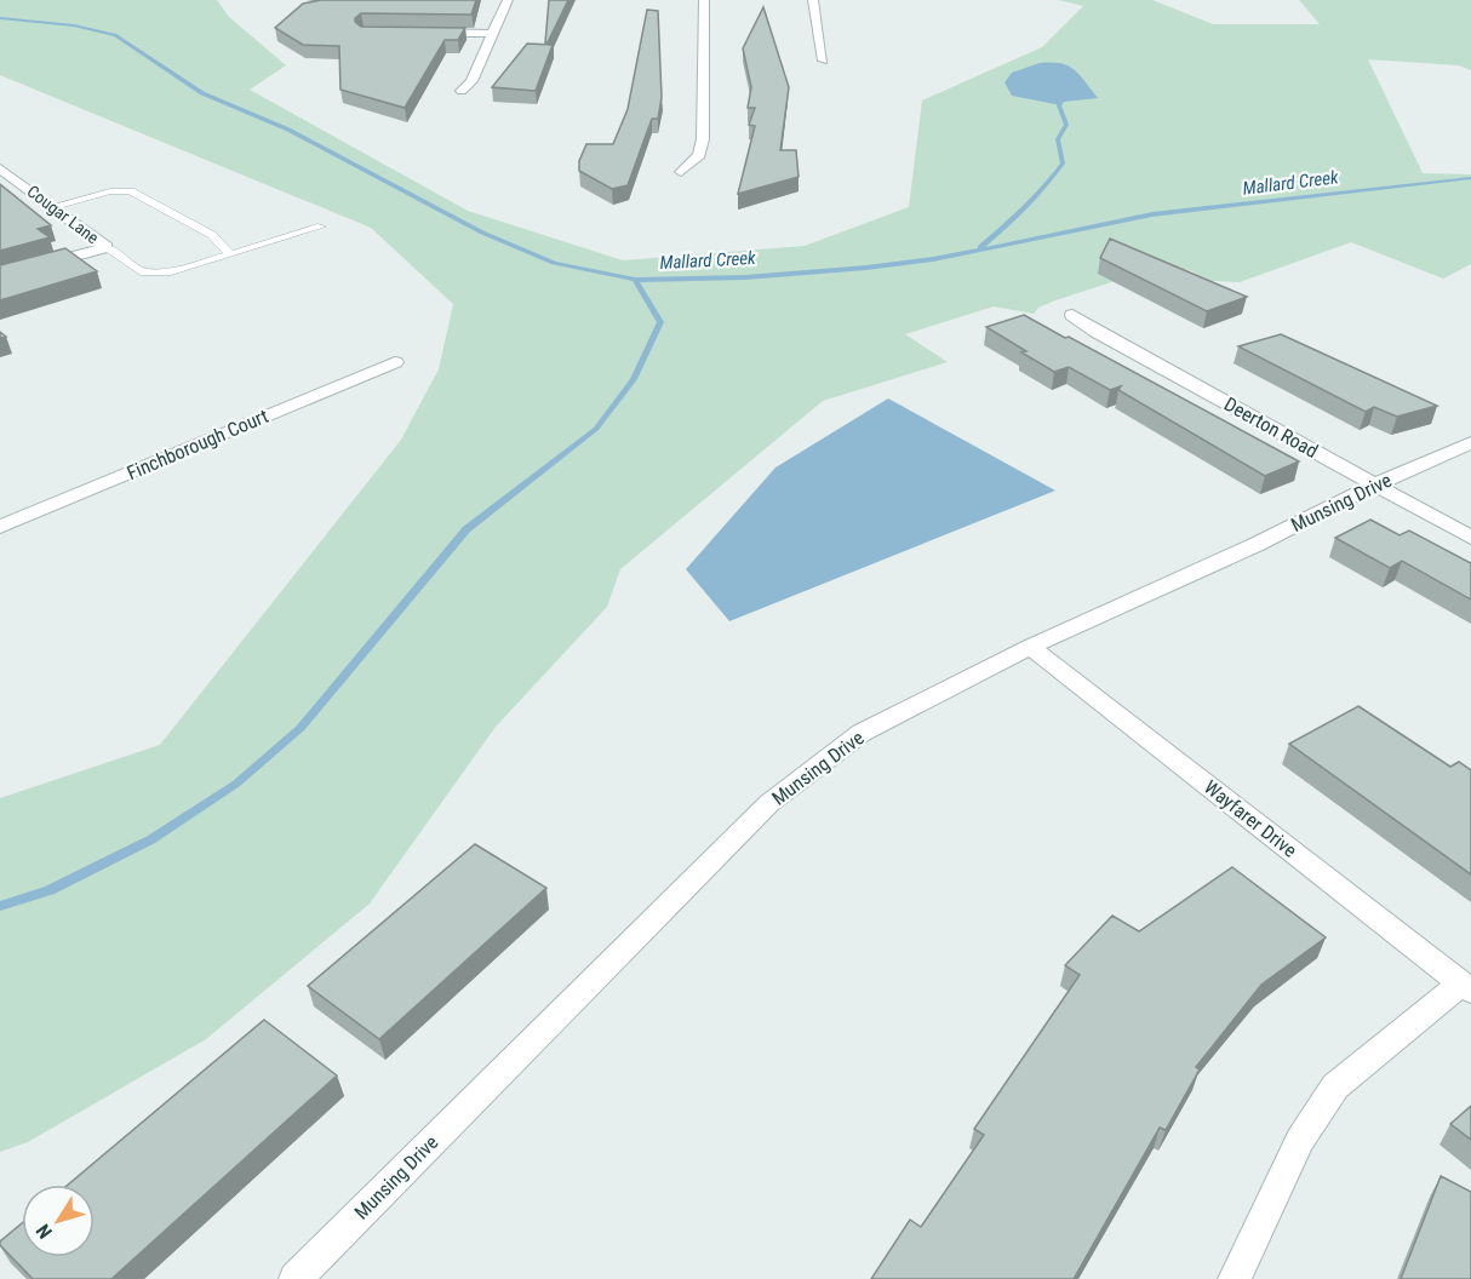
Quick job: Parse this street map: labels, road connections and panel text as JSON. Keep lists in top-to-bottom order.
{
  "streets": {
    "street": [
      "Cougar Lane",
      "Deerton Road",
      "Finchborough Court",
      "Munsing Drive",
      "Wayfarer Drive"
    ]
  },
  "crossings": [
    ["Deerton Road", "Munsing Drive"],
    ["Munsing Drive", "Wayfarer Drive"]
  ],
  "water": ["Mallard Creek"],
  "north": "bottom left"
}
